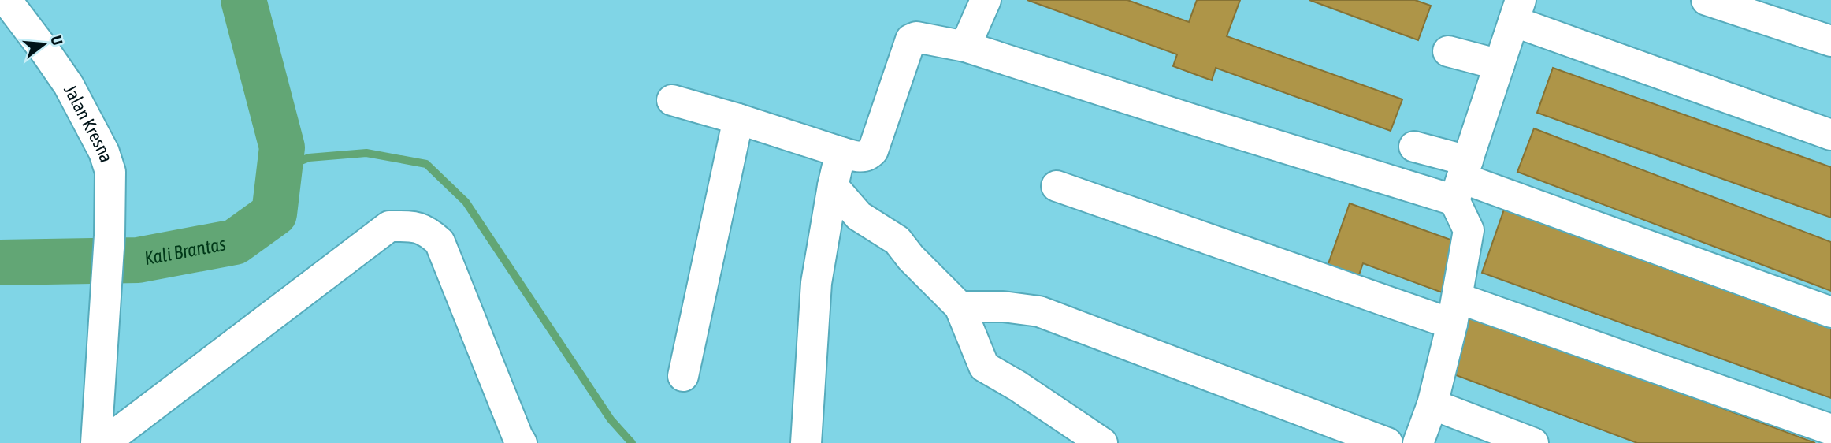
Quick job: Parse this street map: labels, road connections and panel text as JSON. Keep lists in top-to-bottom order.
{
  "streets": {
    "street": ["Jalan Kresna"]
  },
  "water": ["Kali Brantas"],
  "north": "right"
}
